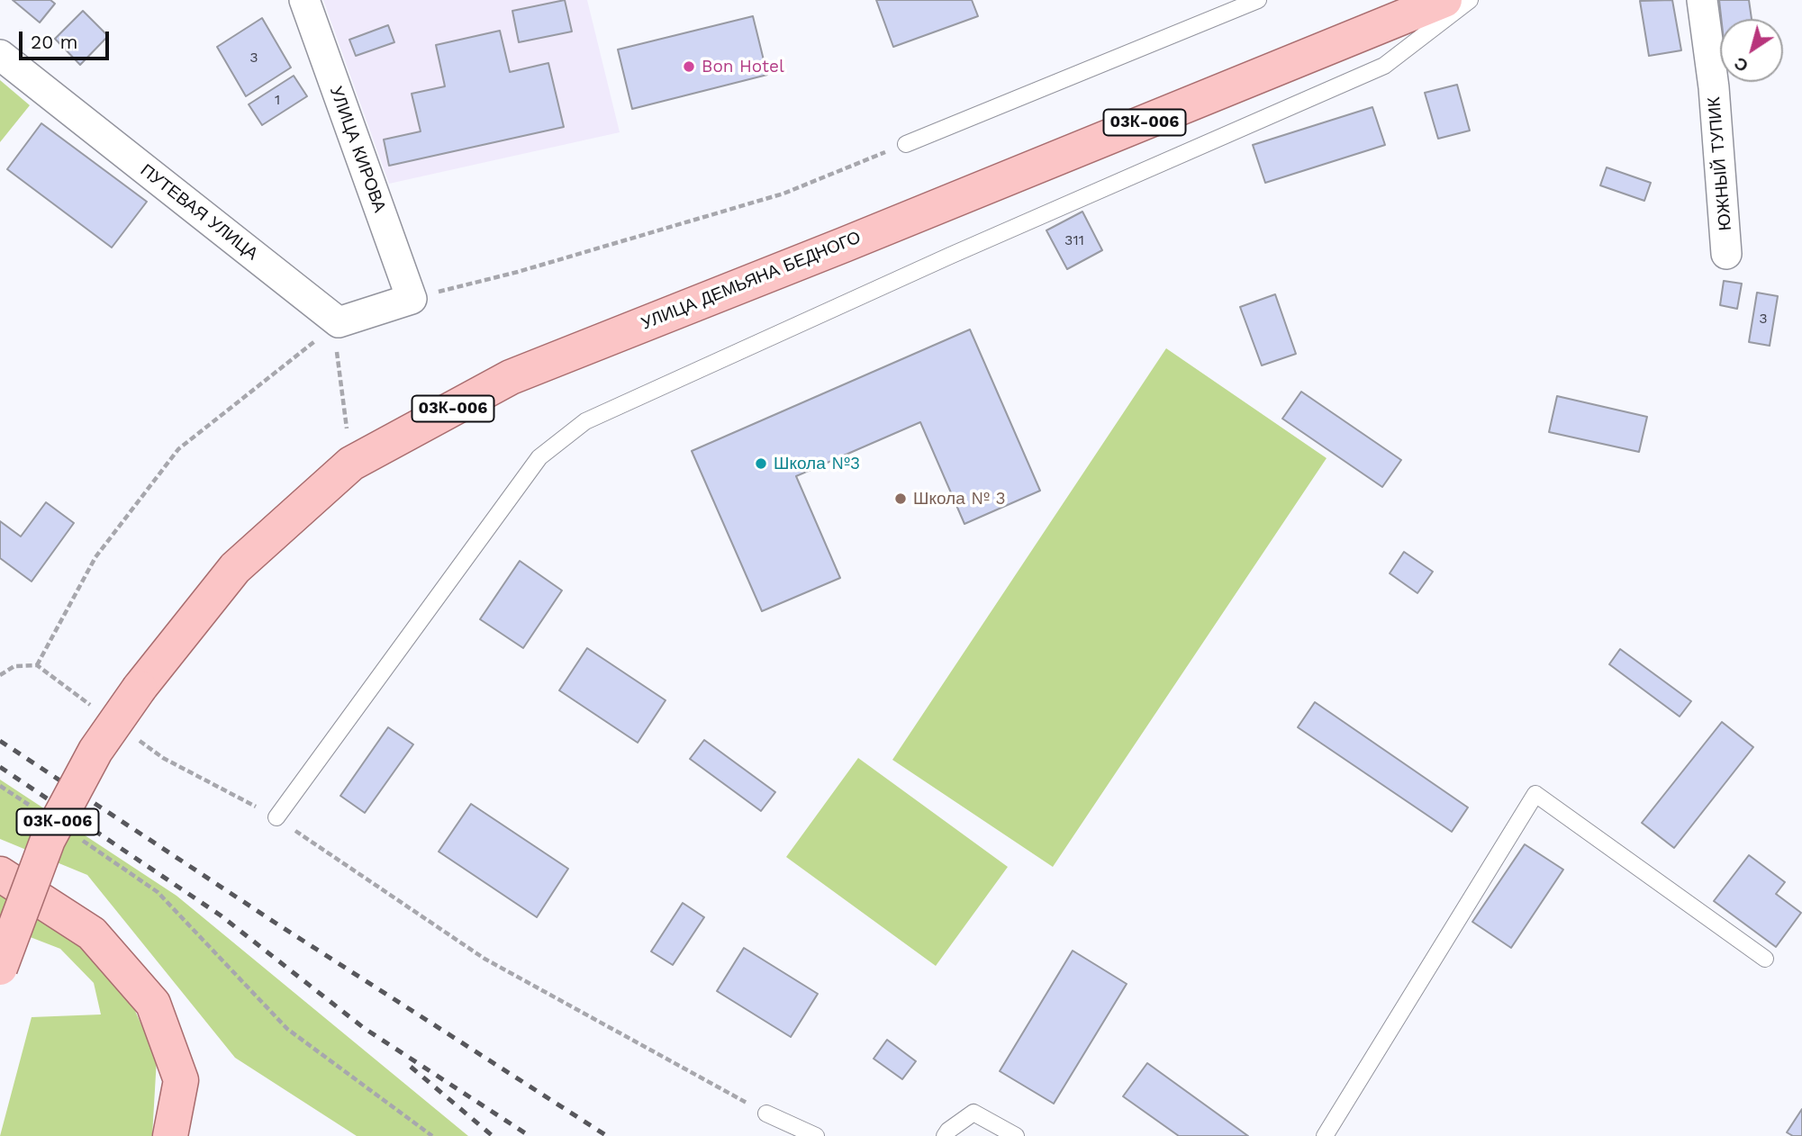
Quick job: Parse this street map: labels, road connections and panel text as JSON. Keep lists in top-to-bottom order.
{
  "streets": {
    "main road": ["03К-006", "УЛИЦА ДЕМЬЯНА БЕДНОГО"],
    "street": ["УЛИЦА КИРОВА", "ЮЖНЫЙ ТУПИК", "ПУТЕВАЯ УЛИЦА"]
  },
  "places": ["Bon Hotel", "Школа №3", "Школа № 3"],
  "house_numbers": [
    "3",
    "1",
    "311",
    "3"
  ],
  "scale_bar": "20 m",
  "north": "bottom left"
}
